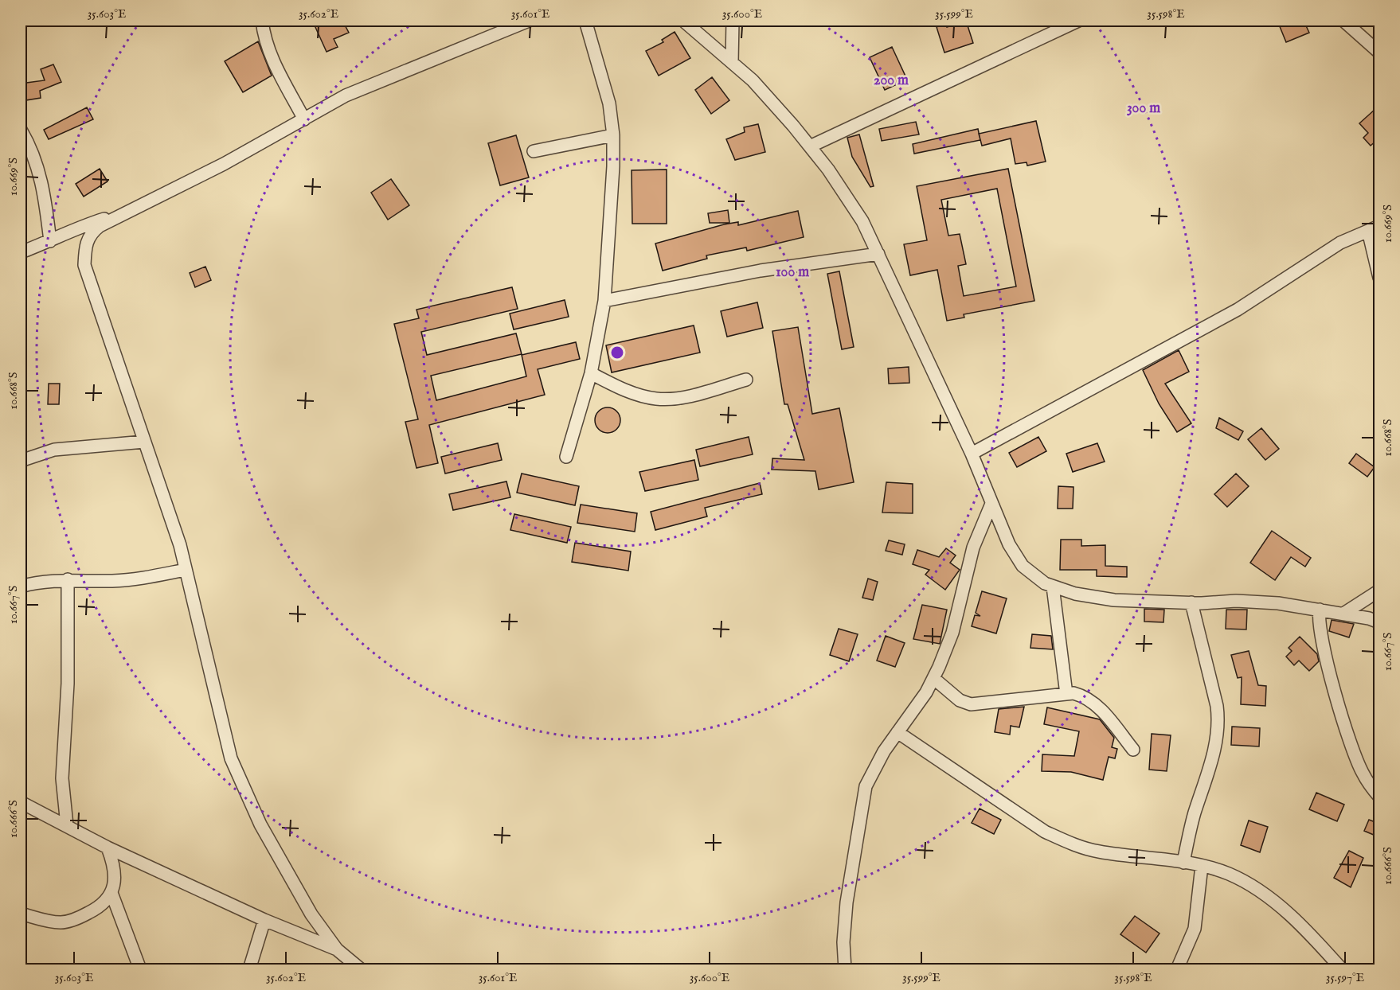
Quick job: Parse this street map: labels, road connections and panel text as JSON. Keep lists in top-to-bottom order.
{
  "coordinates": [
    "35.603°E",
    "35.602°E",
    "35.601°E",
    "35.600°E",
    "35.599°E",
    "35.598°E",
    "10.669°S",
    "10.668°S",
    "10.667°S",
    "10.666°S",
    "35.597°E"
  ],
  "rings": ["200 m", "300 m", "100 m"]
}
